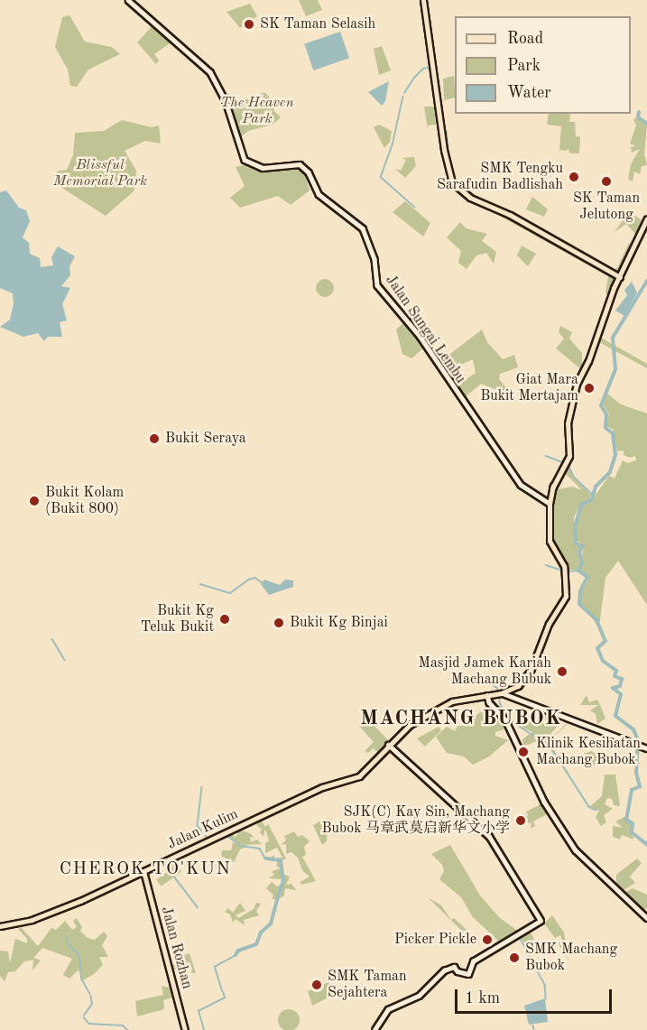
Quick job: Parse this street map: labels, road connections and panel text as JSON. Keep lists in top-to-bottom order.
{
  "streets": {
    "main road": ["Jalan Sungai Lembu", "Jalan Kulim", "Jalan Rozhan"]
  },
  "crossings": [
    ["Jalan Sungai Lembu", "Jalan Kulim"],
    ["Jalan Kulim", "Jalan Rozhan"]
  ],
  "districts": ["MACHANG BUBOK", "CHEROK TO'KUN"],
  "parks": ["The Heaven Park", "Blissful Memorial Park"],
  "places": [
    "SK Taman Selasih",
    "SMK Tengku Sarafudin Badlishah",
    "SK Taman Jelutong",
    "Giat Mara Bukit Mertajam",
    "Bukit Seraya",
    "Bukit Kolam (Bukit 800)",
    "Bukit Kg Teluk Bukit",
    "Bukit Kg Binjai",
    "Masjid Jamek Kariah Machang Bubuk",
    "Klinik Kesihatan Machang Bubok",
    "SJK(C) Kay Sin, Machang Bubok 马章武莫启新华文小学",
    "Picker Pickle",
    "SMK Machang Bubok",
    "SMK Taman Sejahtera"
  ],
  "legend": ["Road", "Park", "Water"],
  "scale_bar": "1 km"
}
